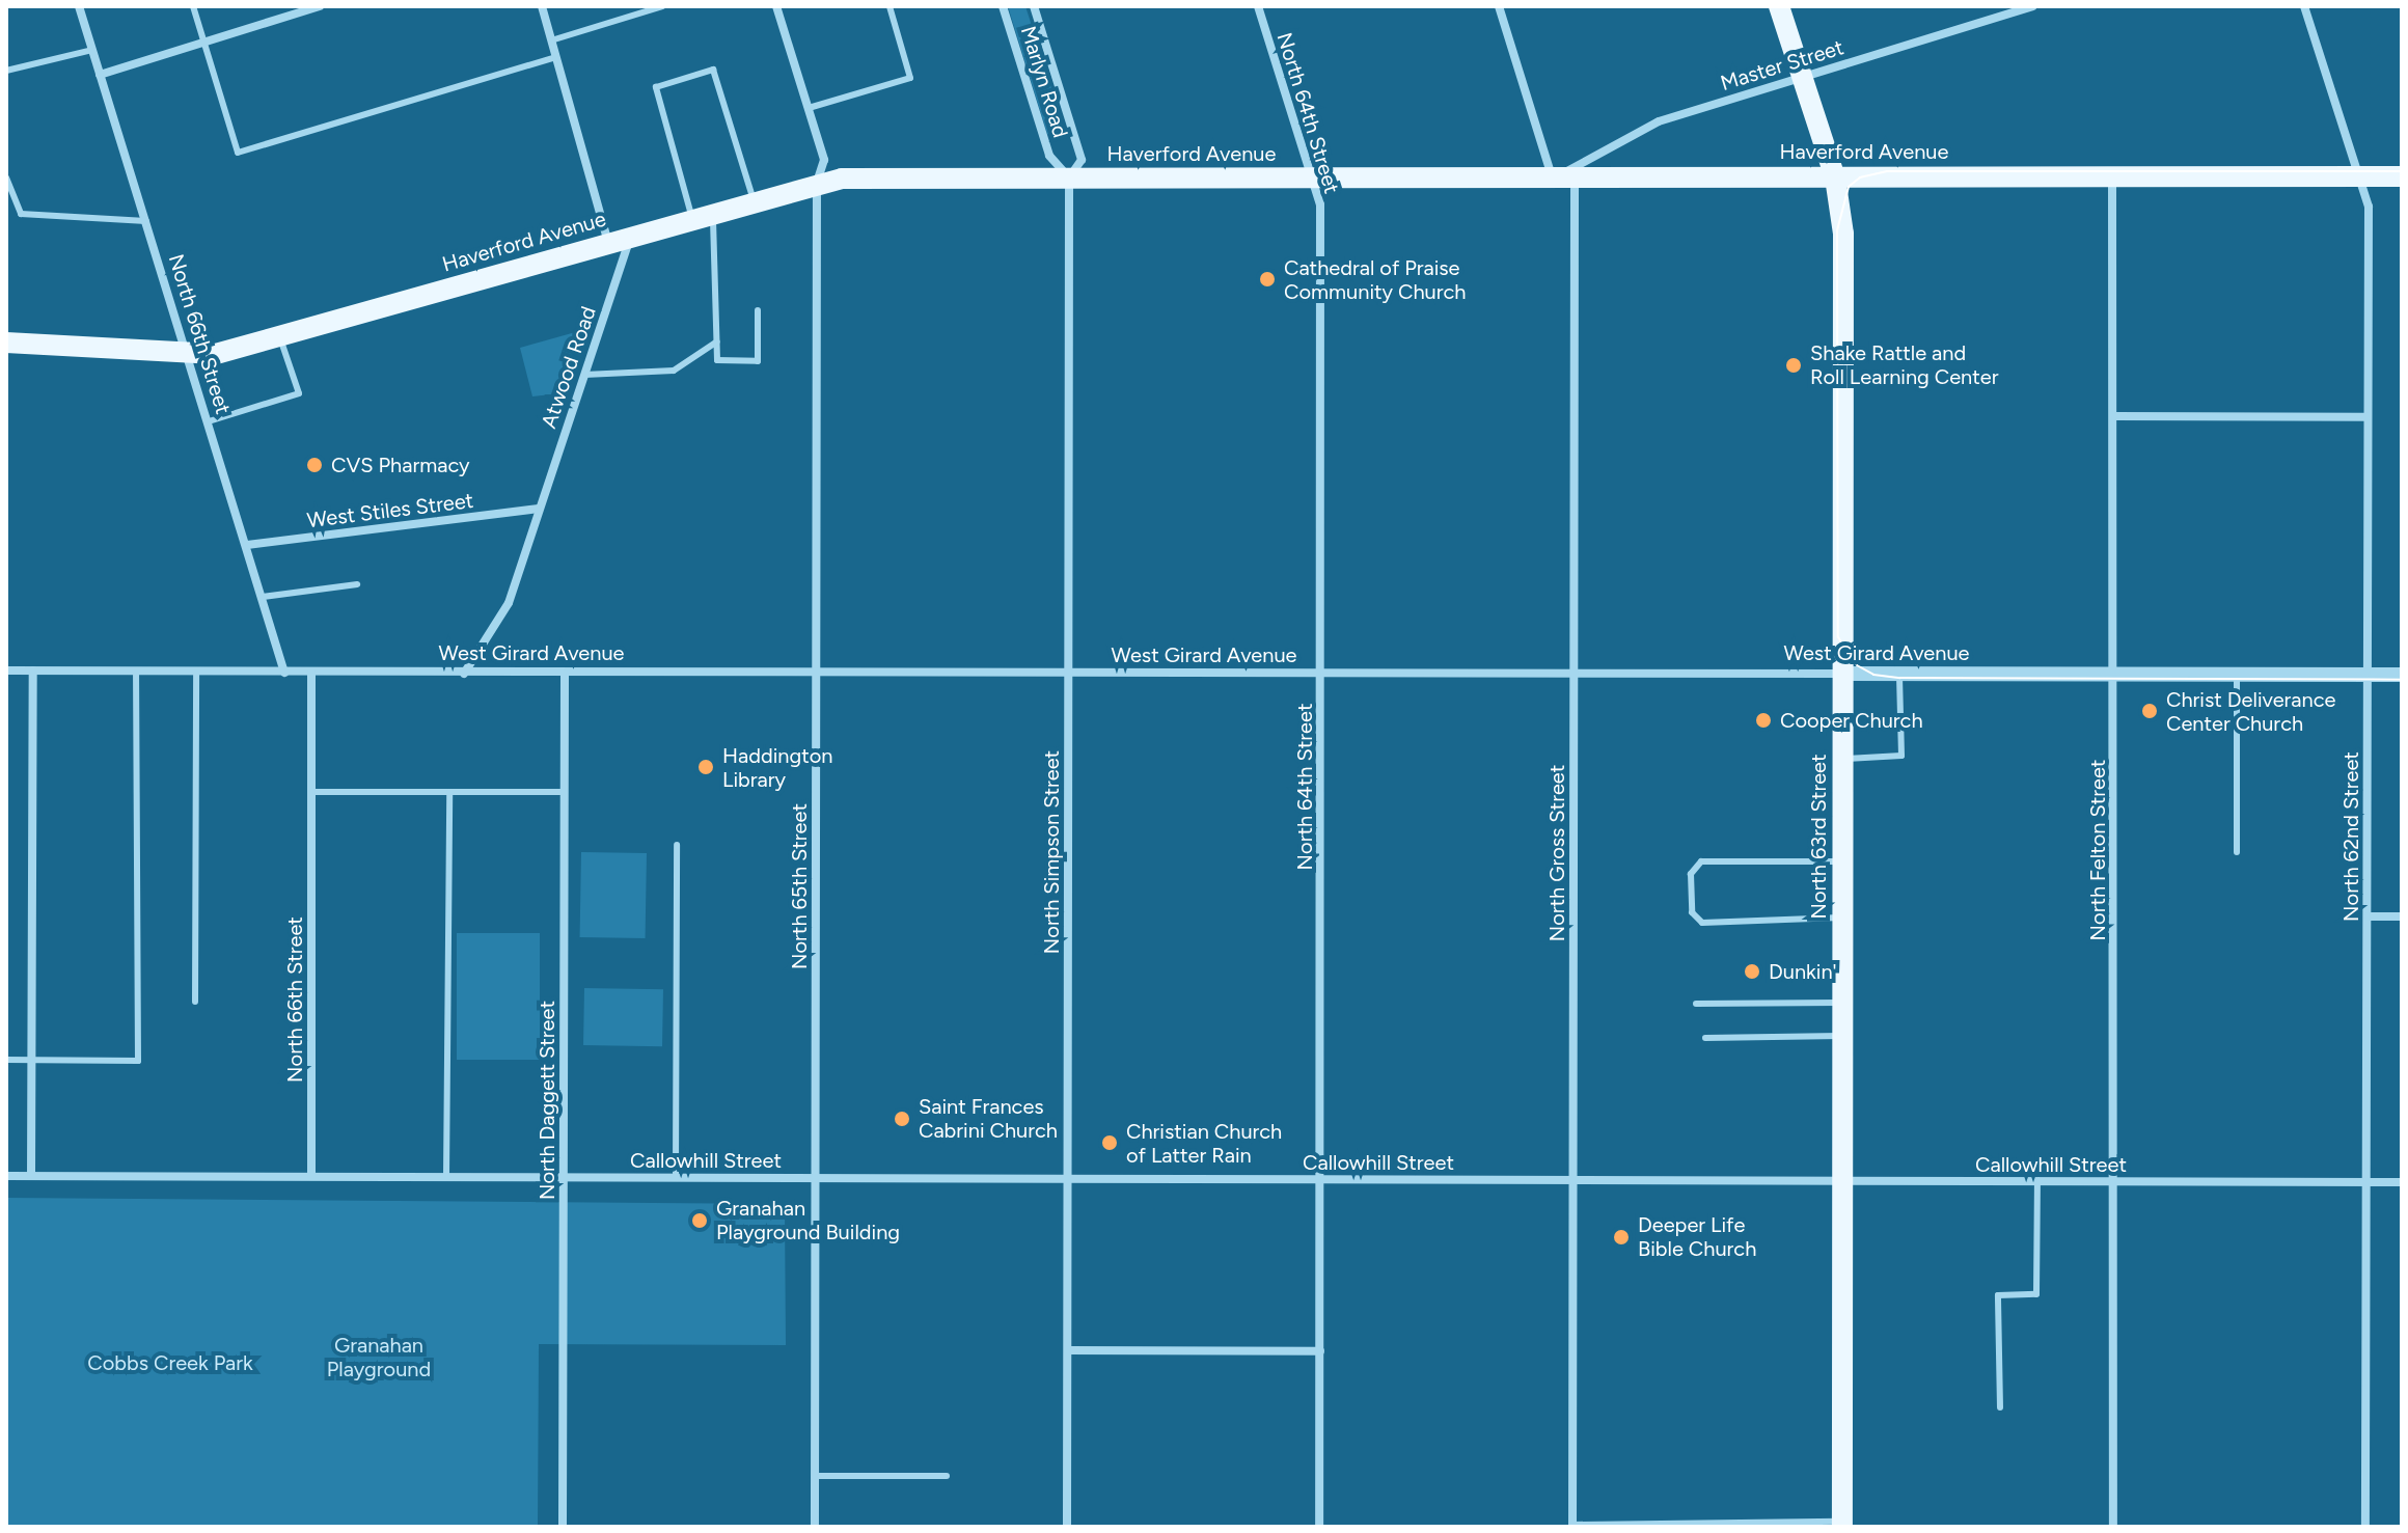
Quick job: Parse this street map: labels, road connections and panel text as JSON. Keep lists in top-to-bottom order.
{
  "streets": {
    "main road": ["Haverford Avenue", "North 63rd Street"],
    "street": [
      "Master Street",
      "Marlyn Road",
      "North 64th Street",
      "North 66th Street",
      "Atwood Road",
      "West Stiles Street",
      "West Girard Avenue",
      "North 62nd Street",
      "North Felton Street",
      "North Simpson Street",
      "North Gross Street",
      "North 65th Street",
      "North Daggett Street",
      "Callowhill Street"
    ]
  },
  "crossings": [
    ["Master Street", "Haverford Avenue"],
    ["Master Street", "North 63rd Street"],
    ["Marlyn Road", "Haverford Avenue"],
    ["Marlyn Road", "North Simpson Street"],
    ["North 64th Street", "Haverford Avenue"],
    ["North 64th Street", "West Girard Avenue"],
    ["North 64th Street", "Callowhill Street"],
    ["Haverford Avenue", "North 66th Street"],
    ["Haverford Avenue", "Atwood Road"],
    ["Haverford Avenue", "North 63rd Street"],
    ["Haverford Avenue", "North 62nd Street"],
    ["Haverford Avenue", "North Felton Street"],
    ["Haverford Avenue", "North Simpson Street"],
    ["Haverford Avenue", "North Gross Street"],
    ["Haverford Avenue", "North 65th Street"],
    ["North 66th Street", "West Stiles Street"],
    ["North 66th Street", "West Girard Avenue"],
    ["North 66th Street", "Callowhill Street"],
    ["Atwood Road", "West Stiles Street"],
    ["West Girard Avenue", "North 63rd Street"],
    ["West Girard Avenue", "North 62nd Street"],
    ["West Girard Avenue", "North Felton Street"],
    ["West Girard Avenue", "North Simpson Street"],
    ["West Girard Avenue", "North Gross Street"],
    ["West Girard Avenue", "North 65th Street"],
    ["West Girard Avenue", "North Daggett Street"],
    ["North 63rd Street", "Callowhill Street"],
    ["North 62nd Street", "Callowhill Street"],
    ["North Felton Street", "Callowhill Street"],
    ["North Simpson Street", "Callowhill Street"],
    ["North Gross Street", "Callowhill Street"],
    ["North 65th Street", "Callowhill Street"],
    ["North Daggett Street", "Callowhill Street"]
  ],
  "parks": ["Granahan Playground", "Cobbs Creek Park"],
  "places": [
    "Cathedral of Praise Community Church",
    "Shake Rattle and Roll Learning Center",
    "CVS Pharmacy",
    "Christ Deliverance Center Church",
    "Cooper Church",
    "Haddington Library",
    "Dunkin'",
    "Saint Frances Cabrini Church",
    "Christian Church of Latter Rain",
    "Granahan Playground Building",
    "Deeper Life Bible Church"
  ]
}
